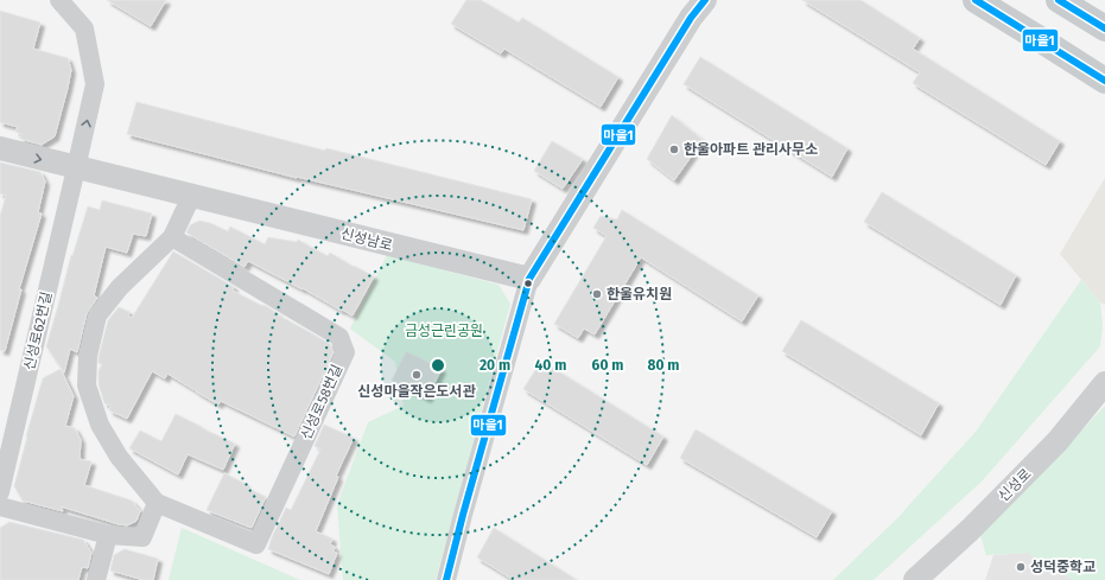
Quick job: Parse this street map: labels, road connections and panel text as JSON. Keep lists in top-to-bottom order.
{
  "streets": {
    "street": [
      "신성남로",
      "신성로62번길",
      "신성로58번길",
      "신성로"
    ]
  },
  "crossings": [
    ["신성남로", "신성로62번길"],
    ["신성남로", "신성로58번길"]
  ],
  "parks": ["금성근린공원"],
  "places": [
    "한울아파트 관리사무소",
    "한울유치원",
    "신성마을작은도서관",
    "성덕중학교"
  ],
  "lines": ["transit line 마을1"],
  "rings": [
    "20 m",
    "40 m",
    "60 m",
    "80 m"
  ]
}
